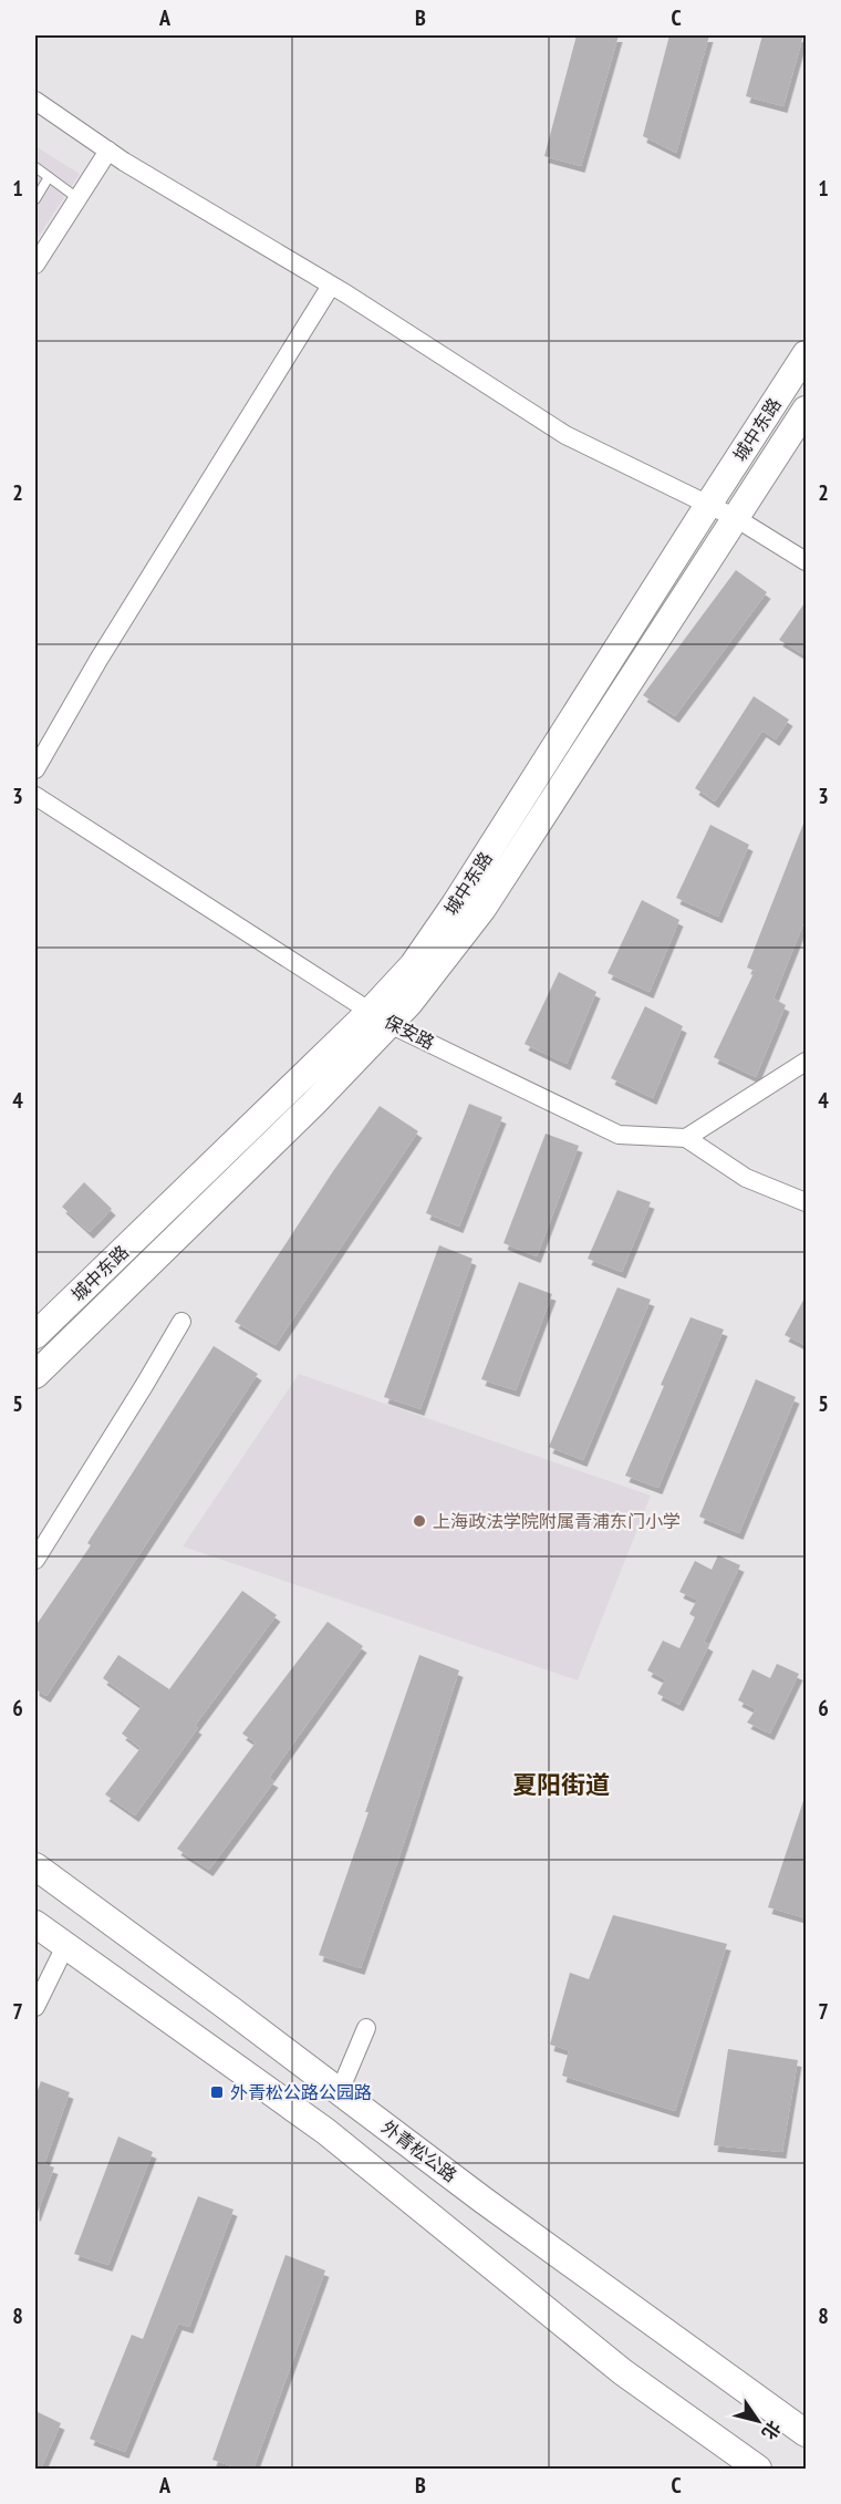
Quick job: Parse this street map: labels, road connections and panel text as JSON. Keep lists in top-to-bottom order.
{
  "streets": {
    "main road": ["城中东路", "外青松公路"],
    "street": ["保安路"]
  },
  "crossings": [
    ["城中东路", "保安路"]
  ],
  "districts": ["夏阳街道"],
  "places": {
    "other": ["上海政法学院附属青浦东门小学"],
    "transit": ["外青松公路公园路"]
  },
  "north": "bottom right",
  "grid": {
    "columns": ["A", "B", "C"],
    "rows": [
      "1",
      "2",
      "3",
      "4",
      "5",
      "6",
      "7",
      "8"
    ]
  }
}
